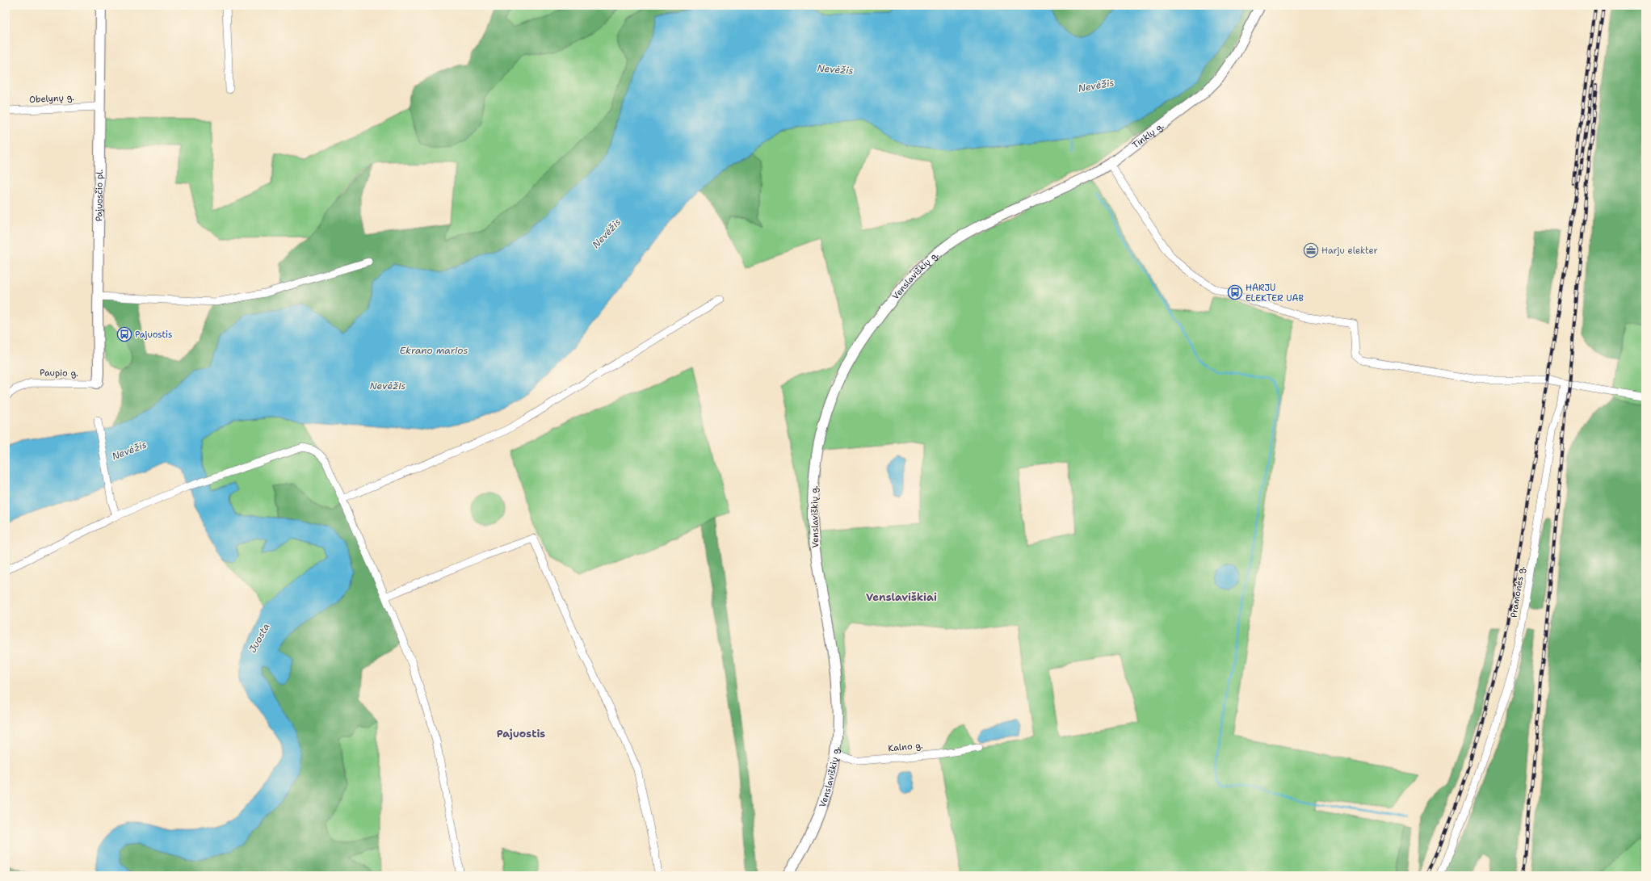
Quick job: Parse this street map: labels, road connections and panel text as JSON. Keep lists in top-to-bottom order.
{
  "streets": {
    "main road": ["Tinklų g.", "Pajuosčio pl.", "Venslaviškių g."],
    "street": [
      "Obelynų g.",
      "Paupio g.",
      "Pramonės g.",
      "Kalno g."
    ]
  },
  "crossings": [
    ["Obelynų g.", "Pajuosčio pl."],
    ["Tinklų g.", "Venslaviškių g."],
    ["Pajuosčio pl.", "Paupio g."],
    ["Venslaviškių g.", "Kalno g."]
  ],
  "districts": ["Venslaviškiai", "Pajuostis"],
  "water": ["Nevėžis", "Ekrano marios", "Juosta"],
  "places": {
    "office": ["Harju elekter"],
    "bus stop": ["HARJU ELEKTER UAB", "Pajuostis"]
  }
}
